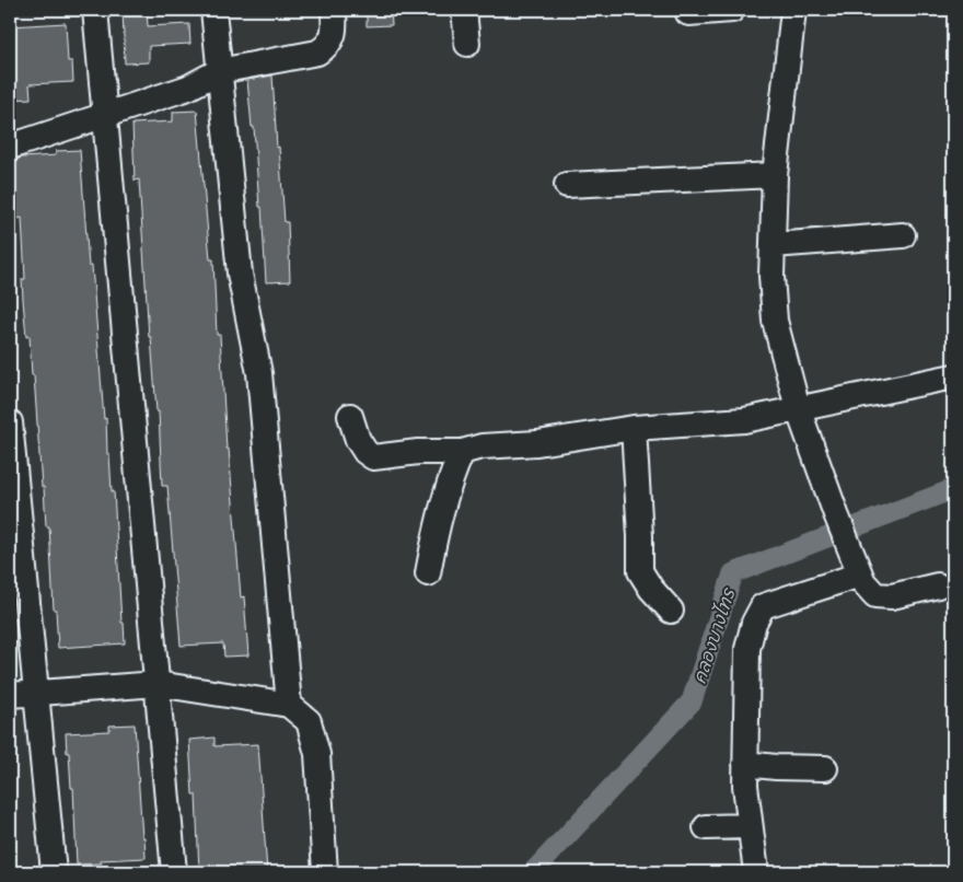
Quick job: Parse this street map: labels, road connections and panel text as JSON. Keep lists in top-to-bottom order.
{
  "water": ["คลองบางไทร"]
}
